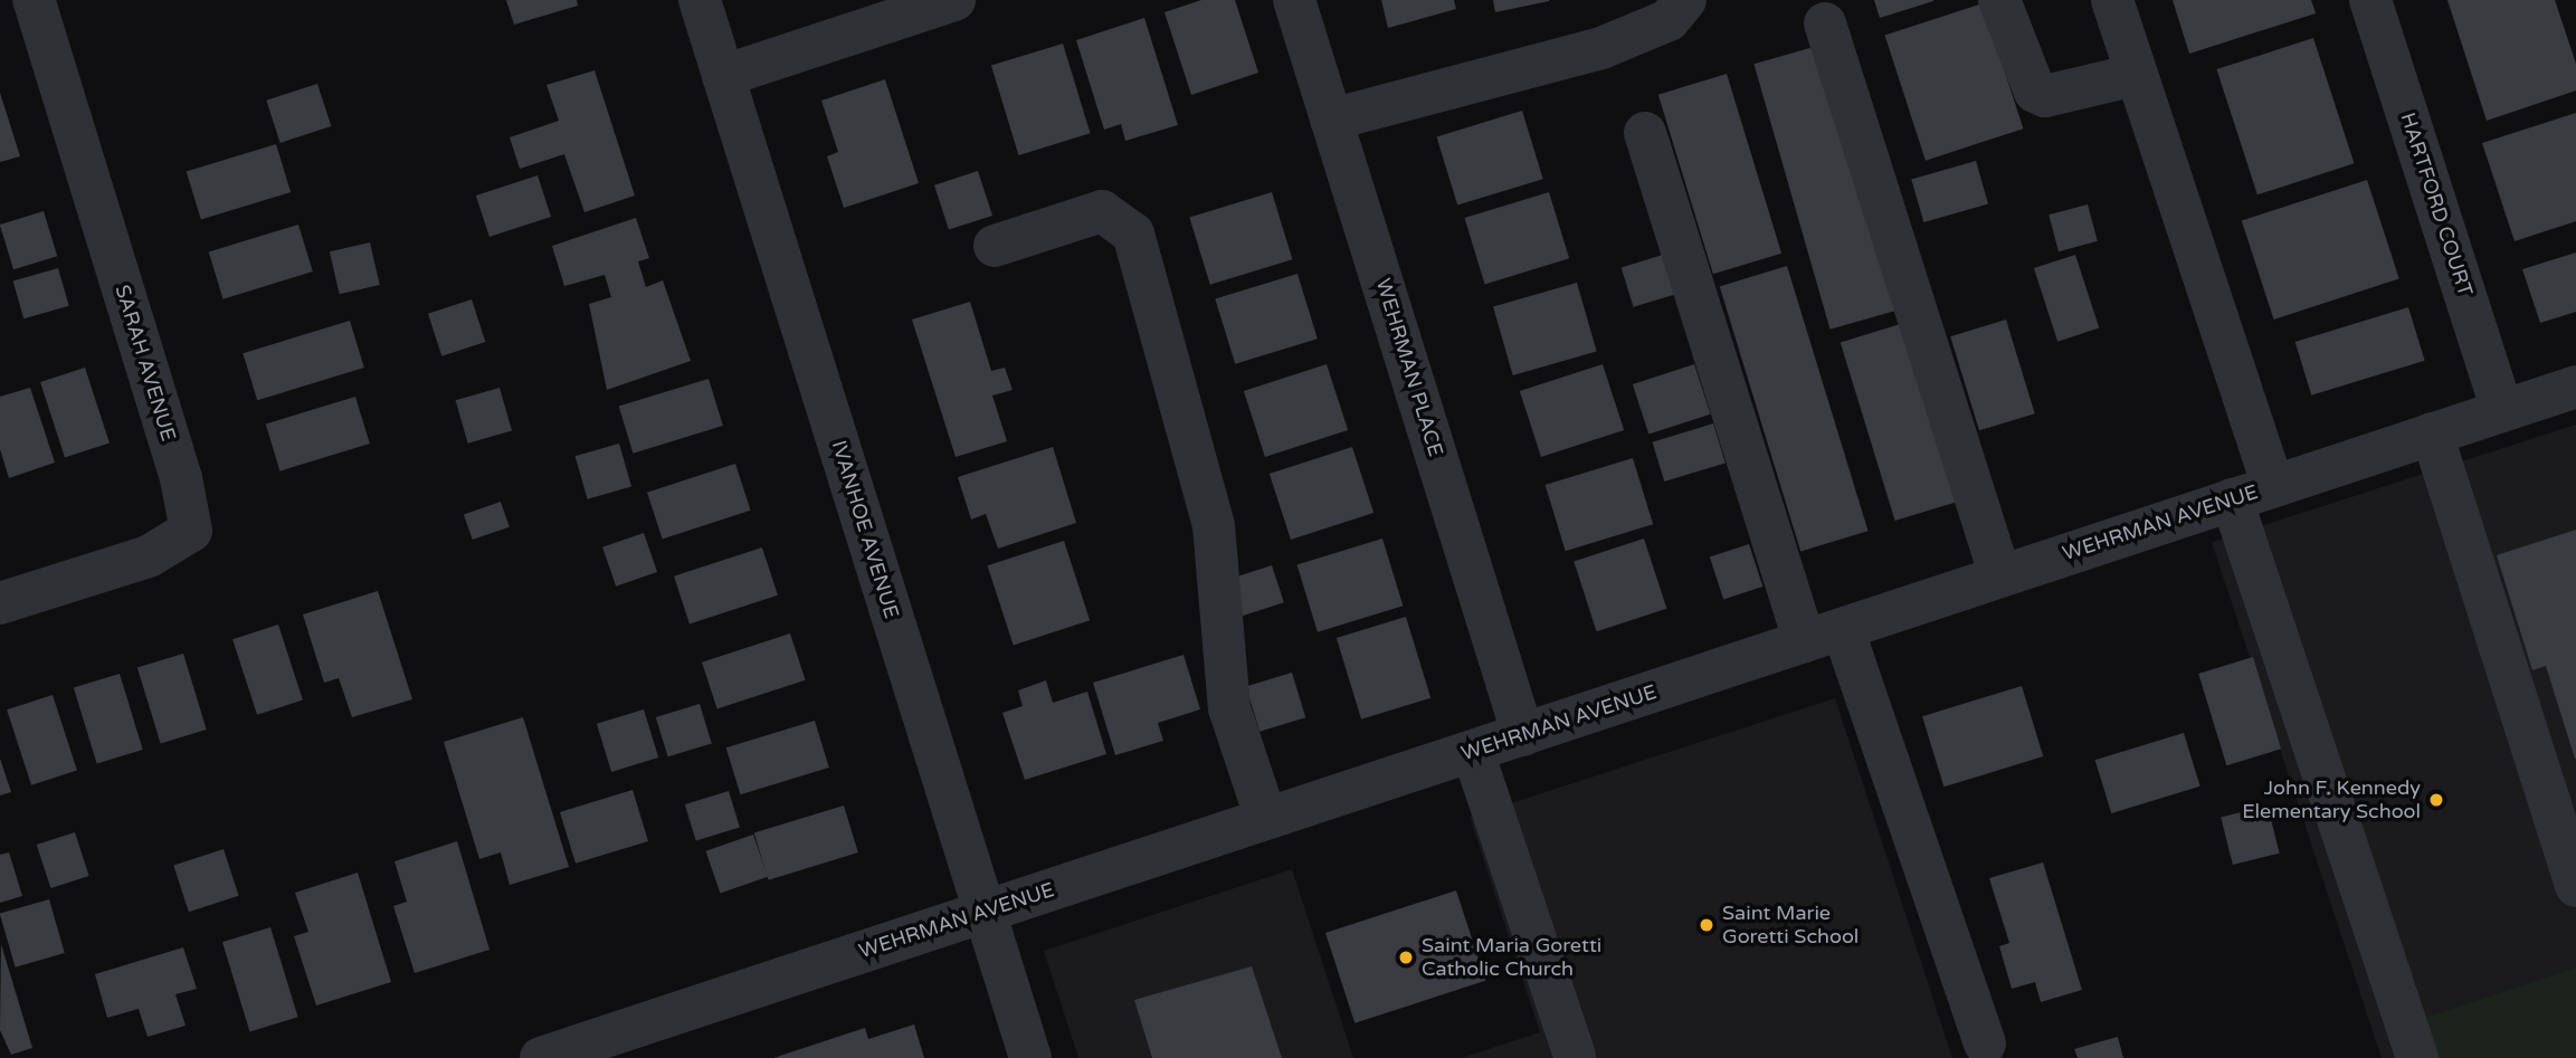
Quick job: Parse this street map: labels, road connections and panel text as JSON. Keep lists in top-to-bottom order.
{
  "streets": {
    "street": [
      "HARTFORD COURT",
      "SARAH AVENUE",
      "WEHRMAN PLACE",
      "WEHRMAN AVENUE",
      "IVANHOE AVENUE"
    ]
  },
  "crossings": [
    ["HARTFORD COURT", "WEHRMAN AVENUE"],
    ["WEHRMAN PLACE", "WEHRMAN AVENUE"],
    ["WEHRMAN AVENUE", "IVANHOE AVENUE"]
  ],
  "places": ["John F. Kennedy Elementary School", "Saint Marie Goretti School", "Saint Maria Goretti Catholic Church"]
}
